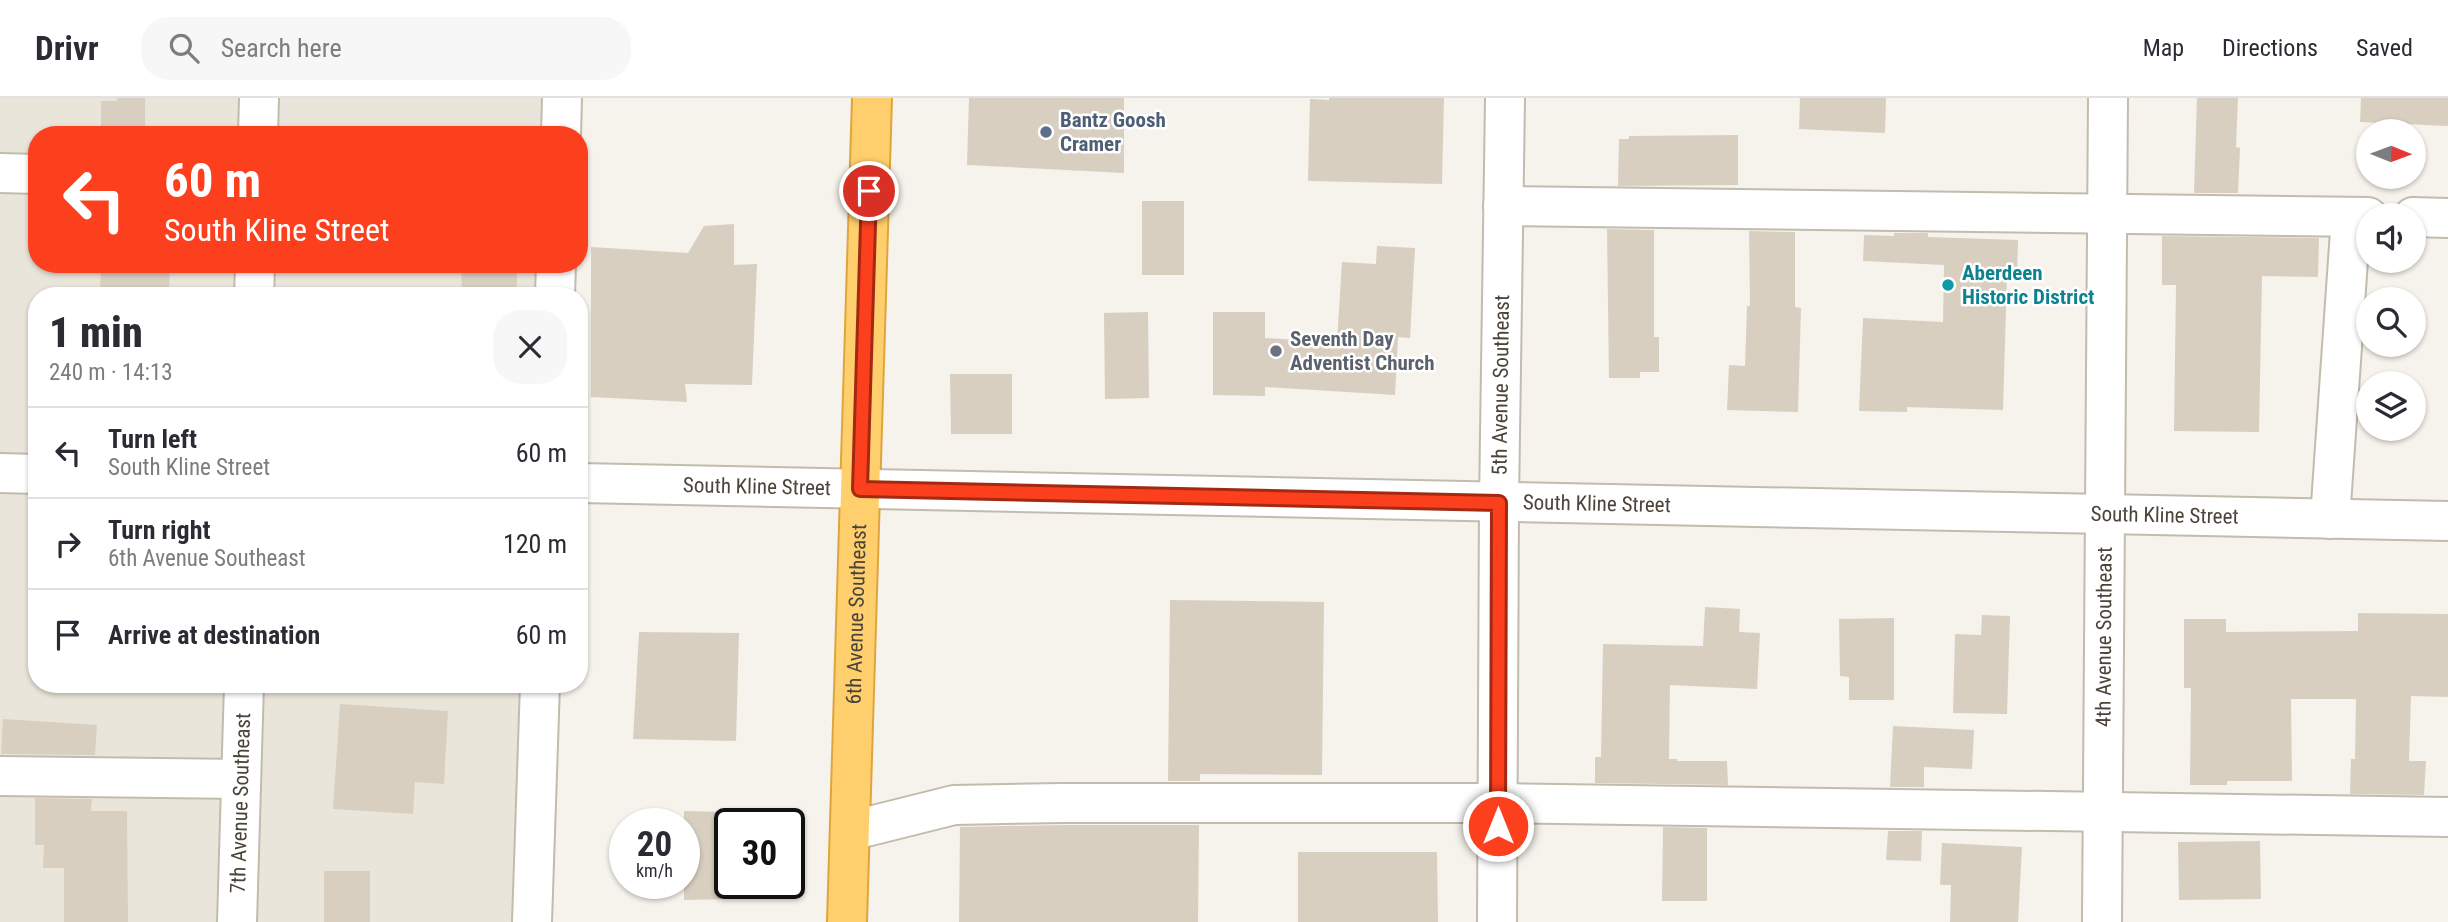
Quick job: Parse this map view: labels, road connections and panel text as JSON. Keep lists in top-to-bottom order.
{
  "streets": {
    "highway": ["6th Avenue Southeast"],
    "street": [
      "5th Avenue Southeast",
      "South Kline Street",
      "4th Avenue Southeast",
      "7th Avenue Southeast"
    ]
  },
  "crossings": [
    ["5th Avenue Southeast", "South Kline Street"],
    ["South Kline Street", "6th Avenue Southeast"],
    ["South Kline Street", "4th Avenue Southeast"]
  ],
  "places": ["Bantz Goosh Cramer", "Aberdeen Historic District", "Seventh Day Adventist Church"],
  "north": "right",
  "page": {
    "header": "Drivr",
    "search": "Search here",
    "nav": ["Map", "Directions", "Saved"],
    "turn": ["60 m", "South Kline Street"],
    "heading": ["1 min", "240 m · 14:13"],
    "list": [
      {
        "name": "Turn left",
        "note": "South Kline Street",
        "value": "60 m"
      },
      {
        "name": "Turn right",
        "note": "6th Avenue Southeast",
        "value": "120 m"
      },
      {
        "name": "Arrive at destination",
        "value": "60 m"
      }
    ],
    "speed": "20 km/h",
    "limit": "30"
  }
}
